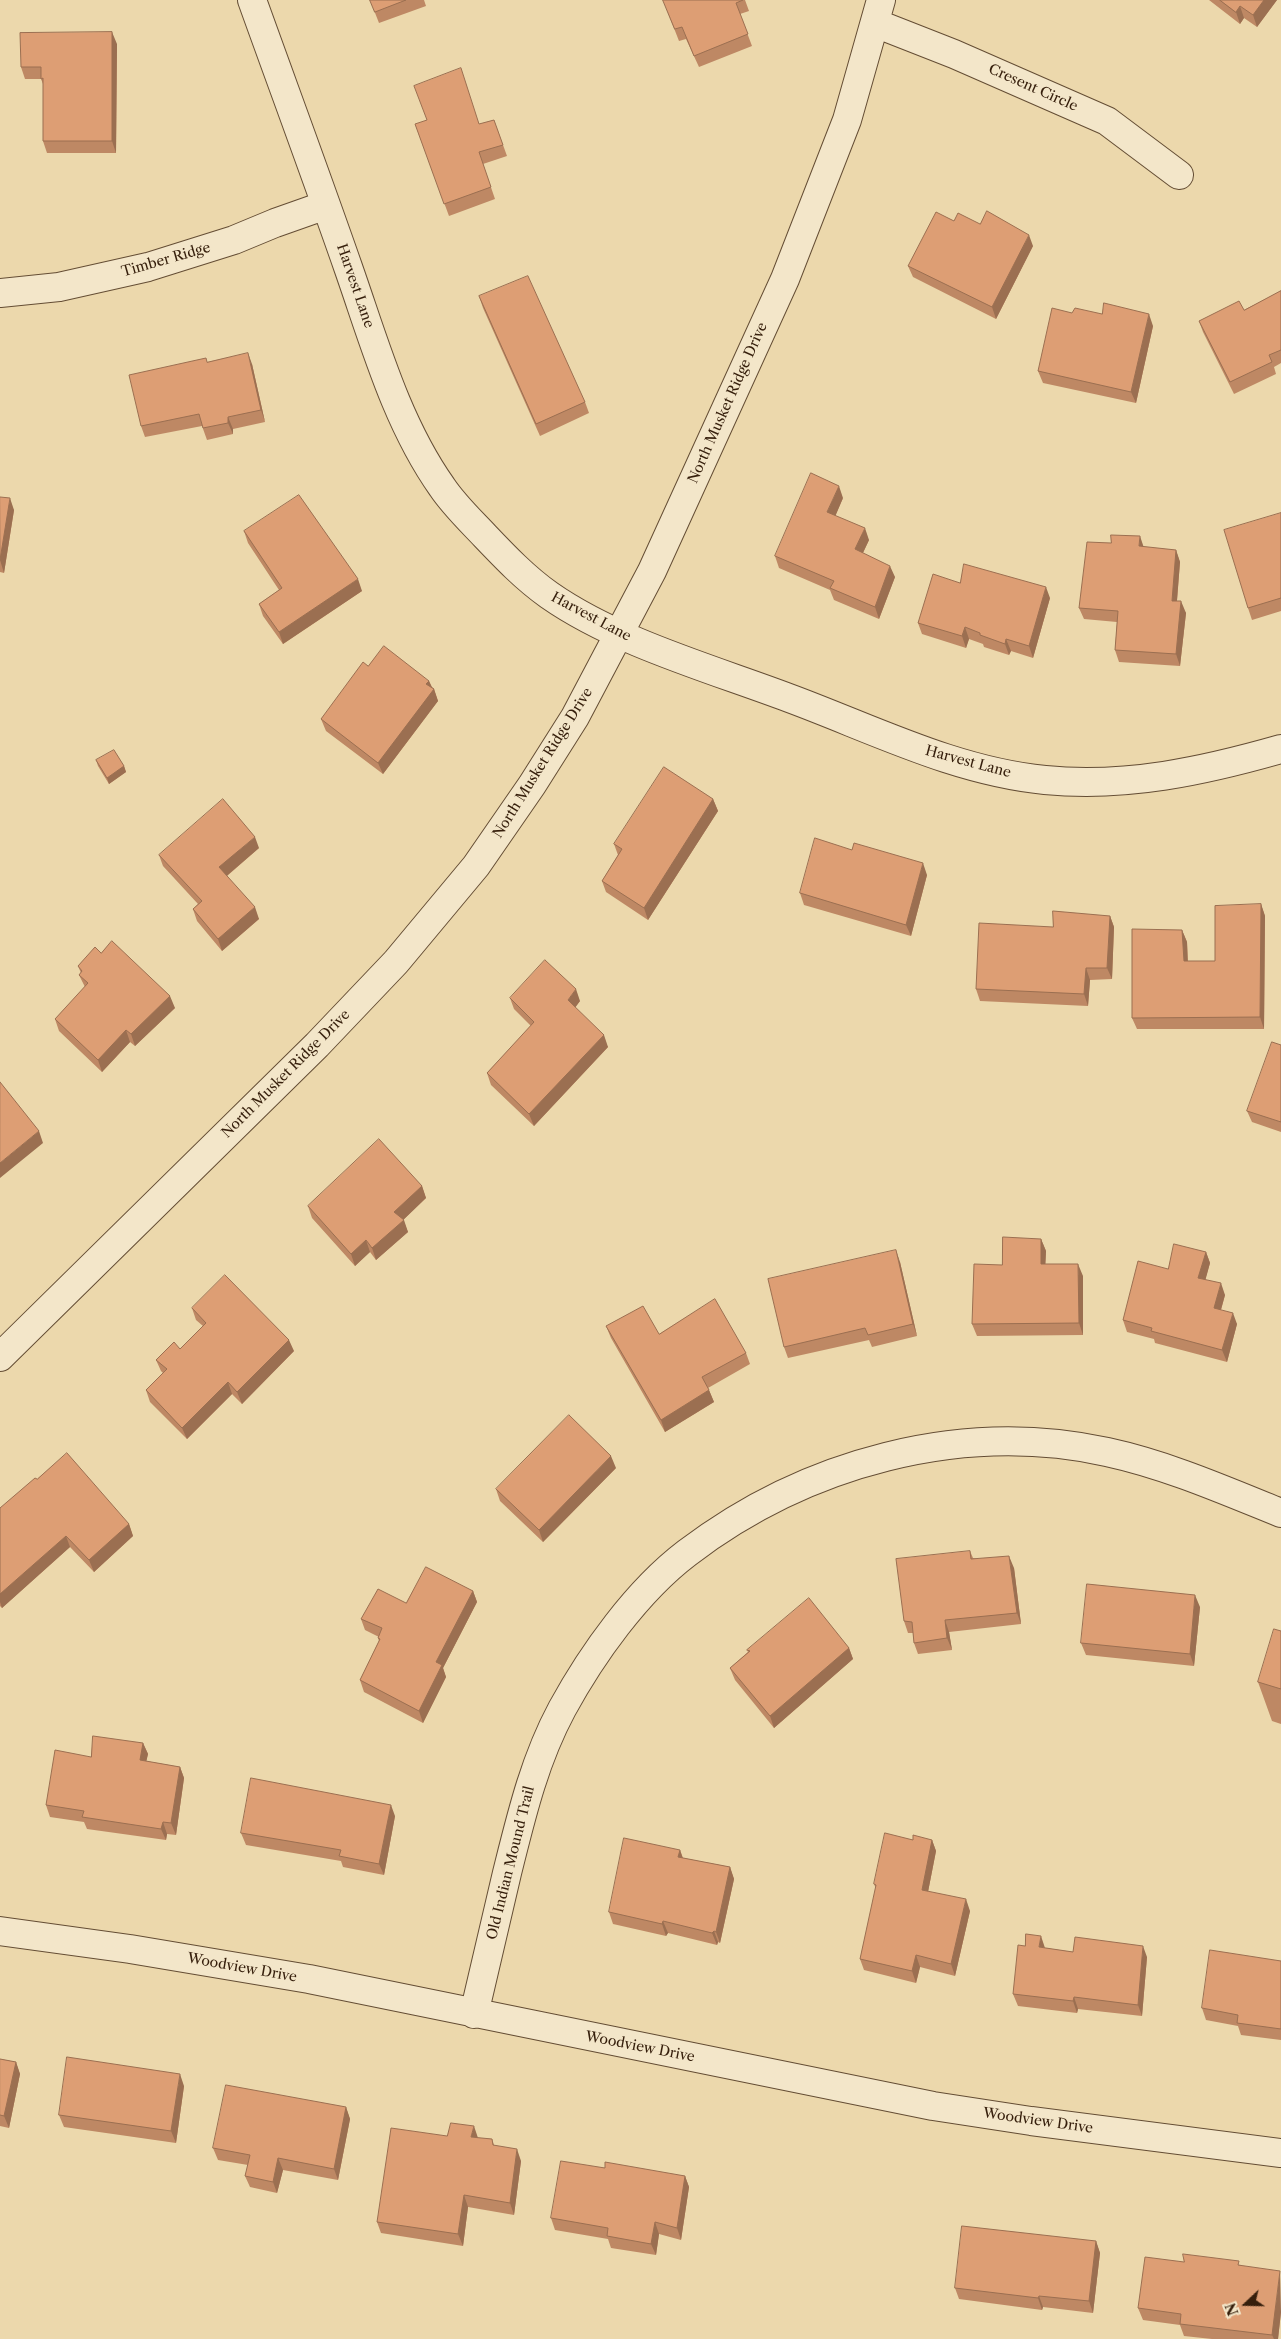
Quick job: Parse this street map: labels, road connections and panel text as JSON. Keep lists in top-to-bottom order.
{
  "streets": {
    "street": [
      "Cresent Circle",
      "Timber Ridge",
      "Harvest Lane",
      "North Musket Ridge Drive",
      "Old Indian Mound Trail",
      "Woodview Drive"
    ]
  },
  "crossings": [
    ["Cresent Circle", "North Musket Ridge Drive"],
    ["Timber Ridge", "Harvest Lane"],
    ["Harvest Lane", "North Musket Ridge Drive"],
    ["Old Indian Mound Trail", "Woodview Drive"]
  ],
  "north": "left"
}
